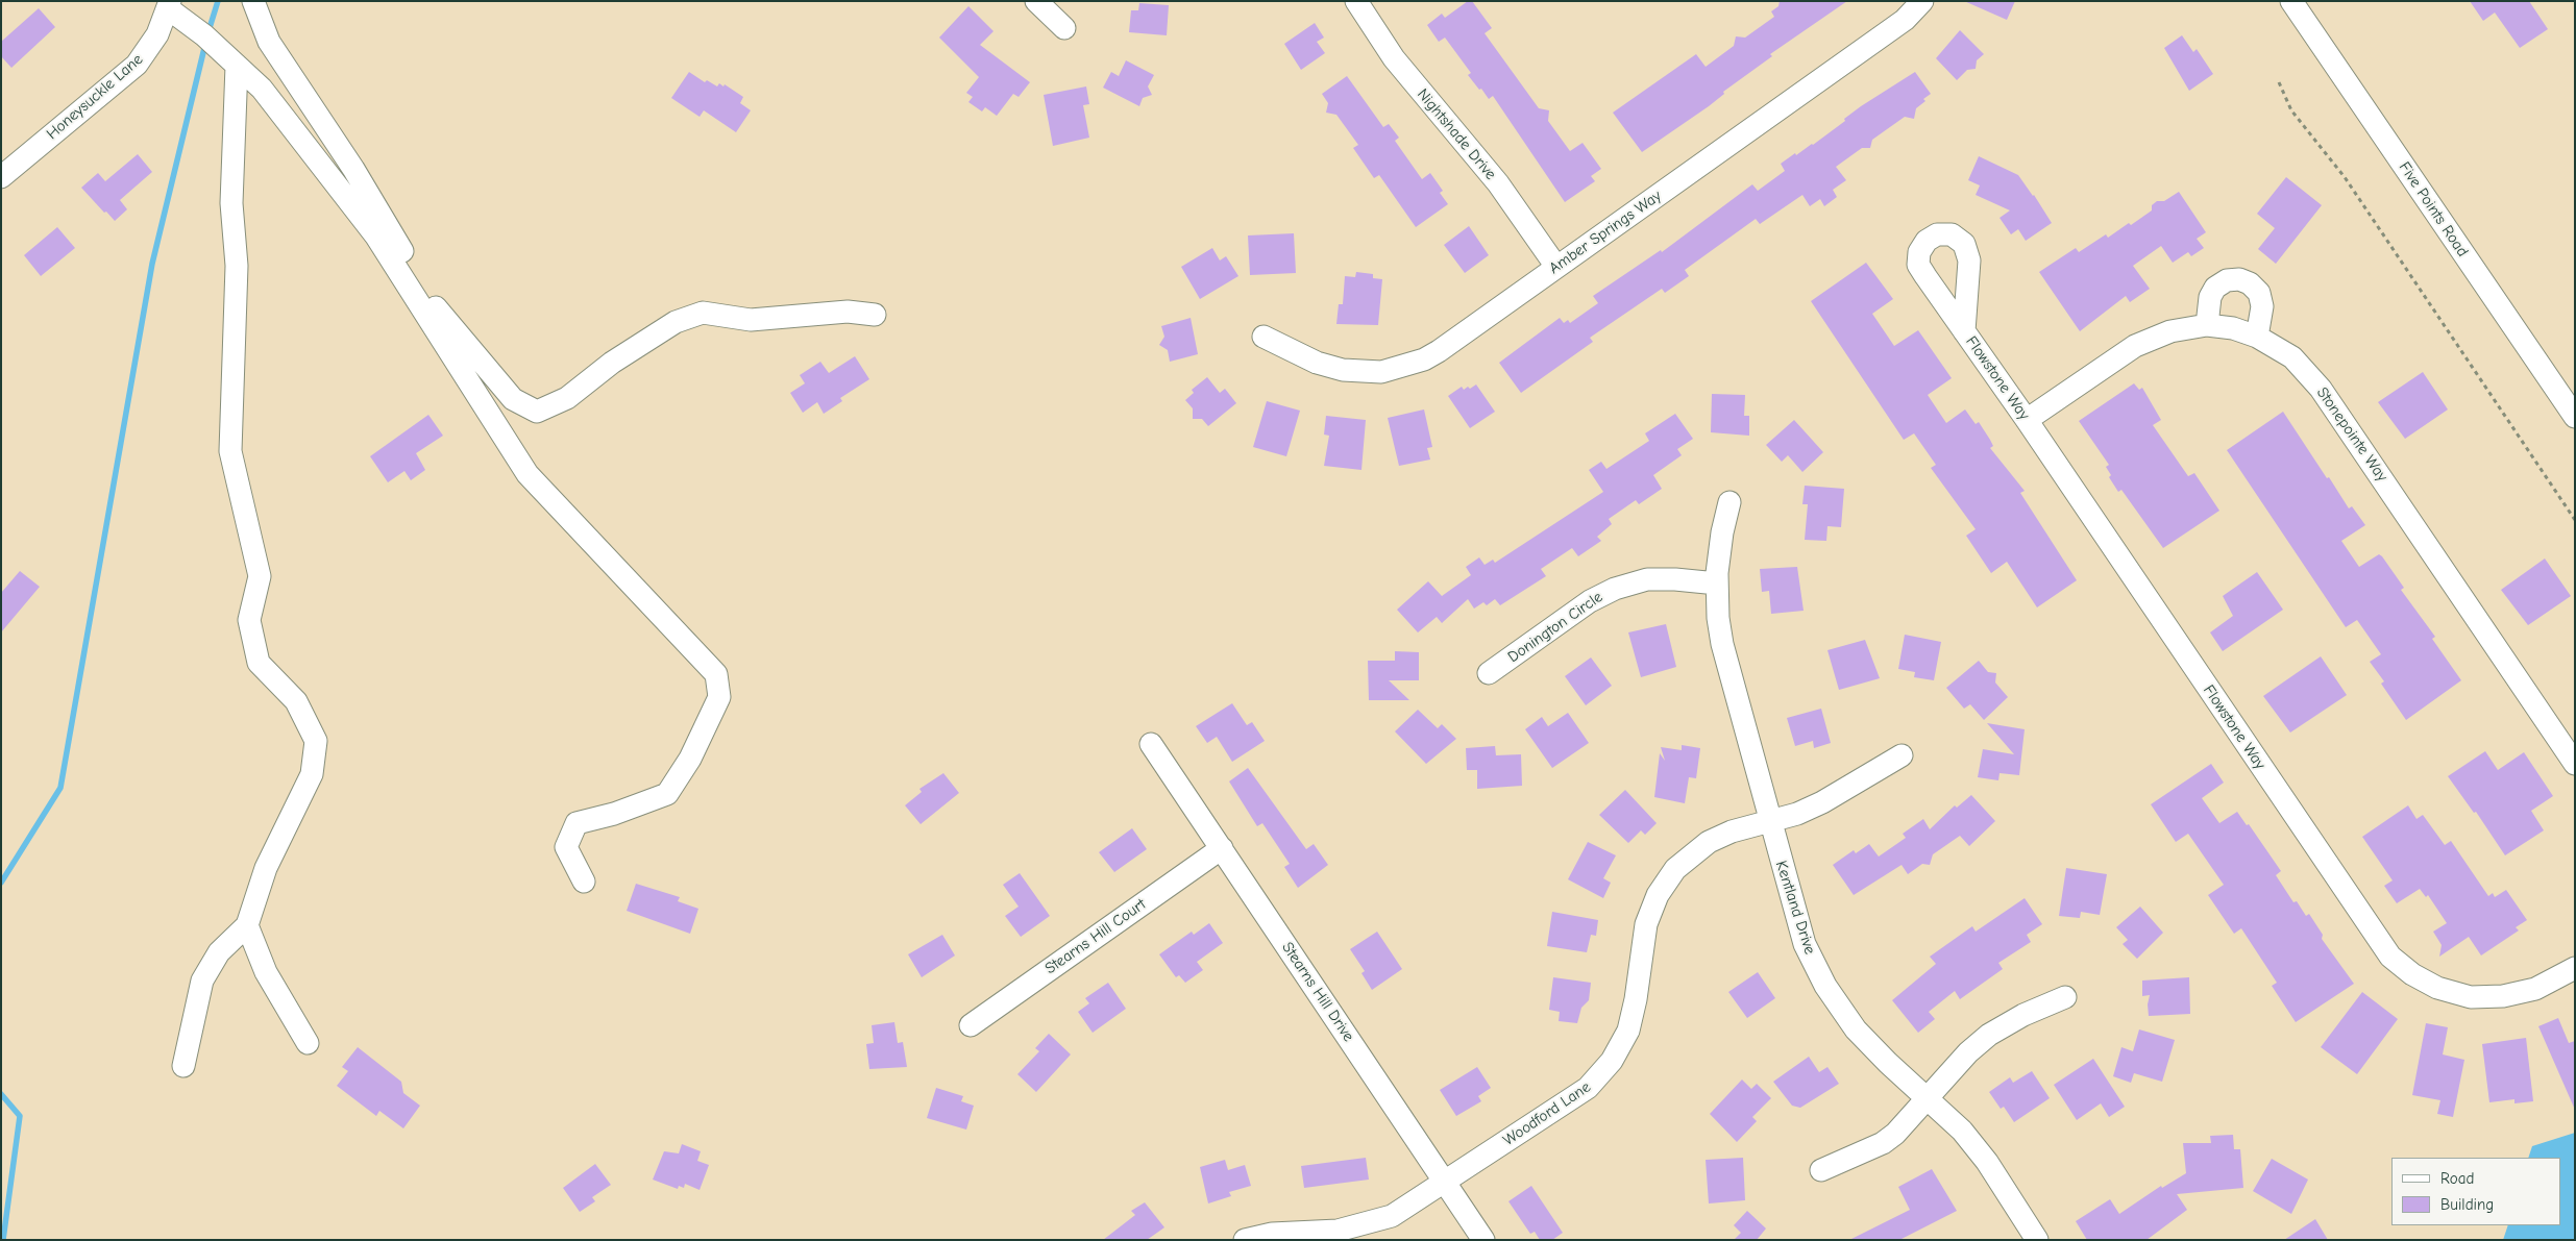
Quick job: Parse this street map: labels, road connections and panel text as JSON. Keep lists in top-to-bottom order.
{
  "streets": {
    "street": [
      "Honeysuckle Lane",
      "Nightshade Drive",
      "Five Points Road",
      "Amber Springs Way",
      "Flowstone Way",
      "Stonepointe Way",
      "Donington Circle",
      "Kentland Drive",
      "Stearns Hill Court",
      "Stearns Hill Drive",
      "Woodford Lane"
    ]
  },
  "crossings": [
    ["Nightshade Drive", "Amber Springs Way"],
    ["Flowstone Way", "Stonepointe Way"],
    ["Donington Circle", "Kentland Drive"],
    ["Kentland Drive", "Woodford Lane"],
    ["Stearns Hill Court", "Stearns Hill Drive"],
    ["Stearns Hill Drive", "Woodford Lane"]
  ],
  "legend": ["Road", "Building"]
}
